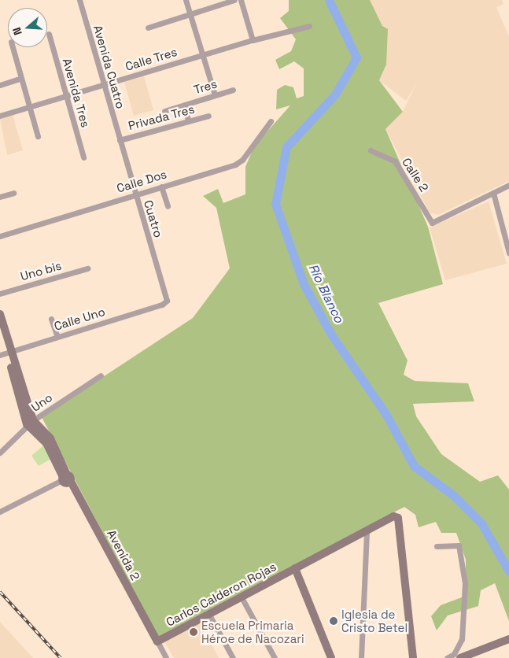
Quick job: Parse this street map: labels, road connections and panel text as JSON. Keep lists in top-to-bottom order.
{
  "streets": {
    "street": [
      "Calle Tres",
      "Avenida Cuatro",
      "Tres",
      "Avenida Tres",
      "Privada Tres",
      "Calle 2",
      "Calle Dos",
      "Cuatro",
      "Uno bis",
      "Calle Uno",
      "Uno",
      "Avenida 2",
      "Carlos Calderon Rojas"
    ]
  },
  "crossings": [
    ["Calle Tres", "Avenida Cuatro"],
    ["Calle Tres", "Avenida Tres"],
    ["Avenida Cuatro", "Privada Tres"],
    ["Avenida Cuatro", "Cuatro"],
    ["Privada Tres", "Cuatro"],
    ["Calle Dos", "Cuatro"],
    ["Cuatro", "Calle Uno"],
    ["Uno", "Avenida 2"],
    ["Avenida 2", "Carlos Calderon Rojas"]
  ],
  "water": ["Río Blanco"],
  "places": ["Iglesia de Cristo Betel", "Escuela Primaria Héroe de Nacozari"],
  "north": "left"
}
